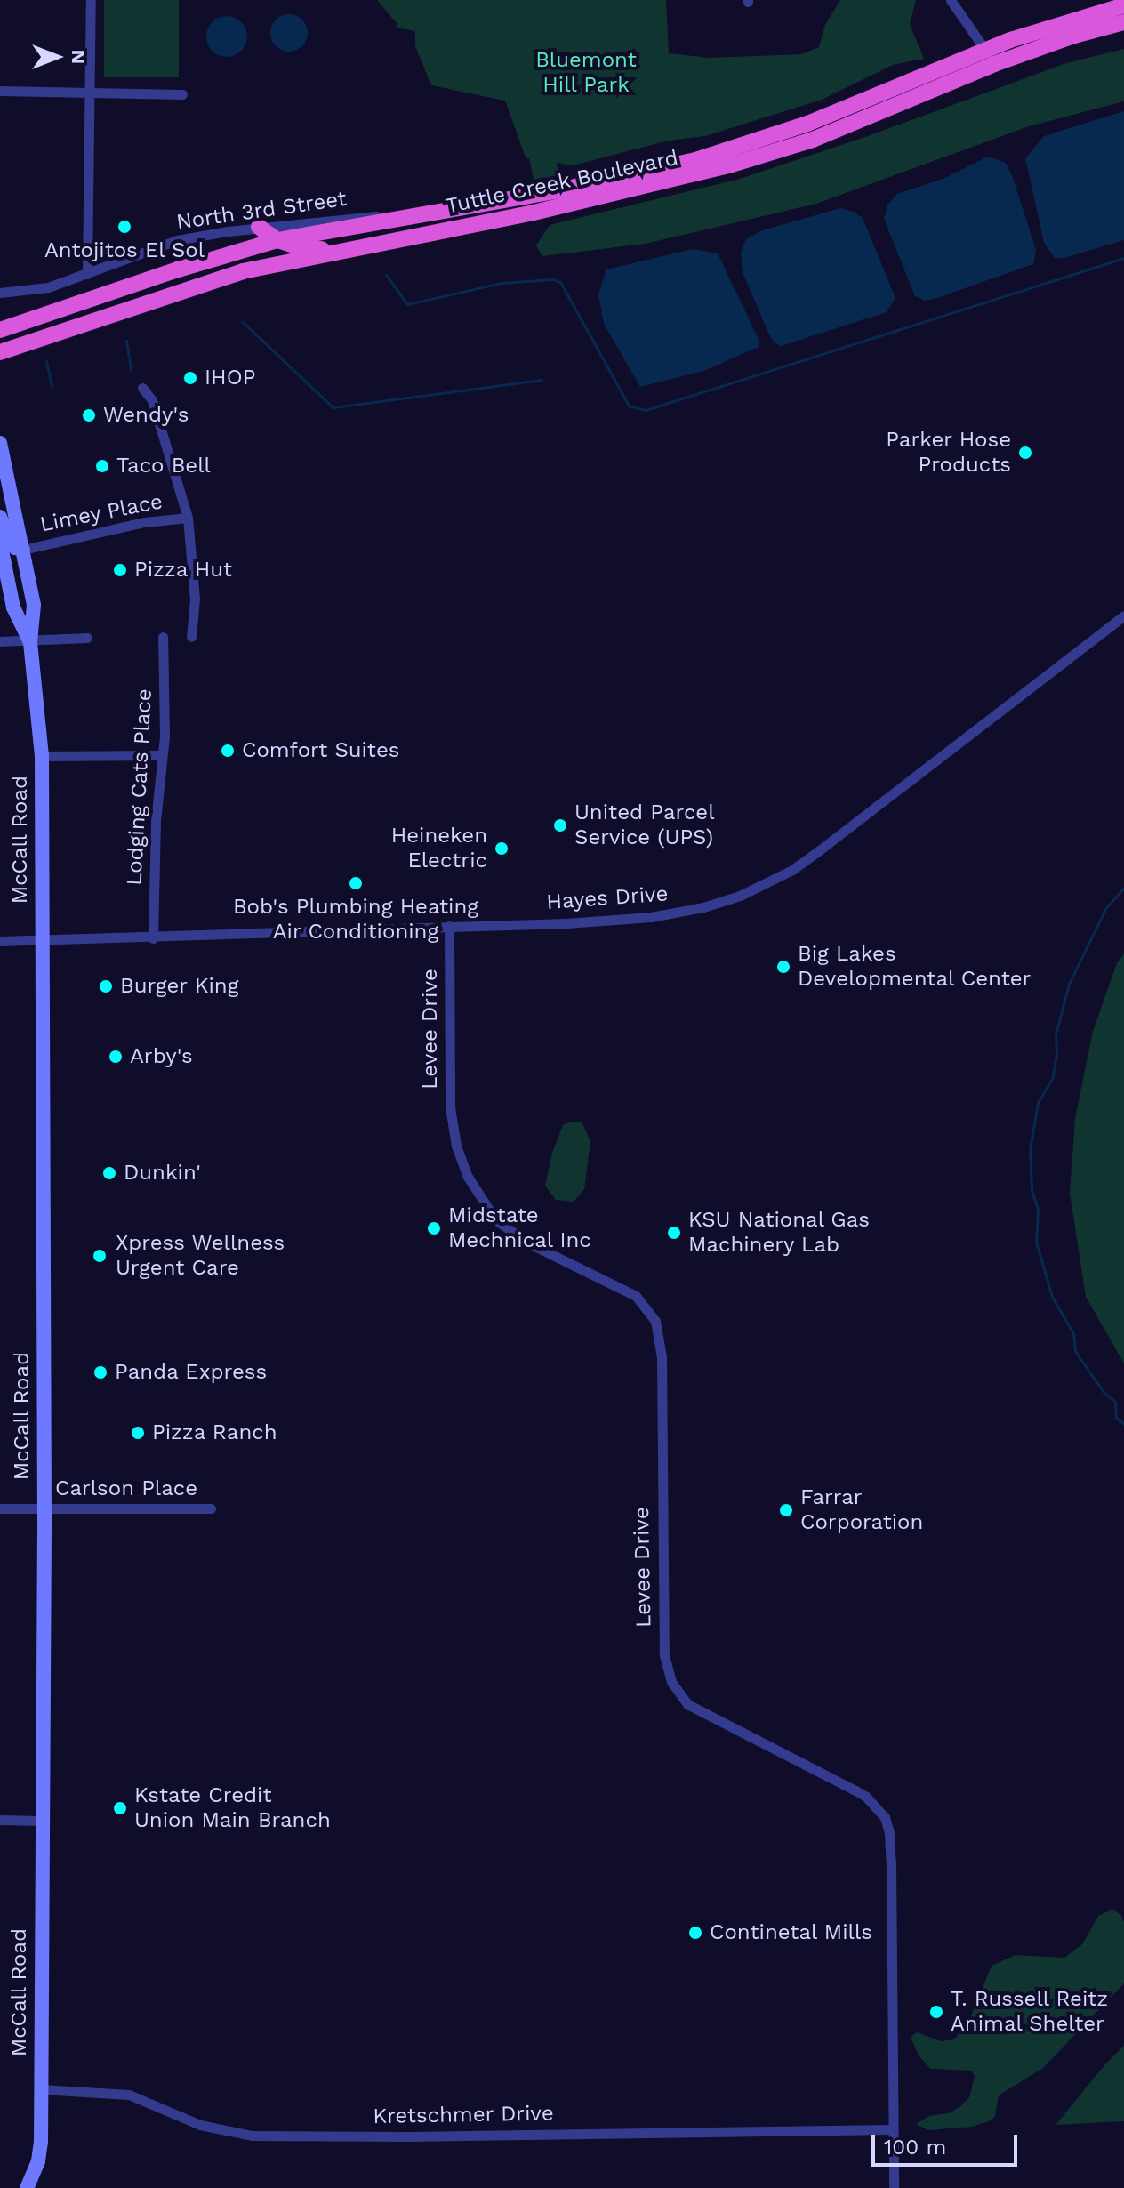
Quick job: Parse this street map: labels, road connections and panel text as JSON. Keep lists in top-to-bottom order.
{
  "streets": {
    "highway": ["Tuttle Creek Boulevard"],
    "main road": ["McCall Road"],
    "street": [
      "North 3rd Street",
      "Limey Place",
      "Lodging Cats Place",
      "Hayes Drive",
      "Levee Drive",
      "Carlson Place",
      "Kretschmer Drive"
    ]
  },
  "crossings": [
    ["Tuttle Creek Boulevard", "North 3rd Street"],
    ["Limey Place", "McCall Road"],
    ["Lodging Cats Place", "Hayes Drive"],
    ["McCall Road", "Hayes Drive"],
    ["McCall Road", "Carlson Place"],
    ["McCall Road", "Kretschmer Drive"],
    ["Hayes Drive", "Levee Drive"],
    ["Levee Drive", "Kretschmer Drive"]
  ],
  "parks": ["Bluemont Hill Park"],
  "places": [
    "Antojitos El Sol",
    "IHOP",
    "Wendy's",
    "Parker Hose Products",
    "Taco Bell",
    "Pizza Hut",
    "Comfort Suites",
    "United Parcel Service (UPS)",
    "Heineken Electric",
    "Bob's Plumbing Heating Air Conditioning",
    "Big Lakes Developmental Center",
    "Burger King",
    "Arby's",
    "Dunkin'",
    "Midstate Mechnical Inc",
    "KSU National Gas Machinery Lab",
    "Xpress Wellness Urgent Care",
    "Panda Express",
    "Pizza Ranch",
    "Farrar Corporation",
    "Kstate Credit Union Main Branch",
    "Continetal Mills",
    "T. Russell Reitz Animal Shelter"
  ],
  "scale_bar": "100 m",
  "north": "right"
}
